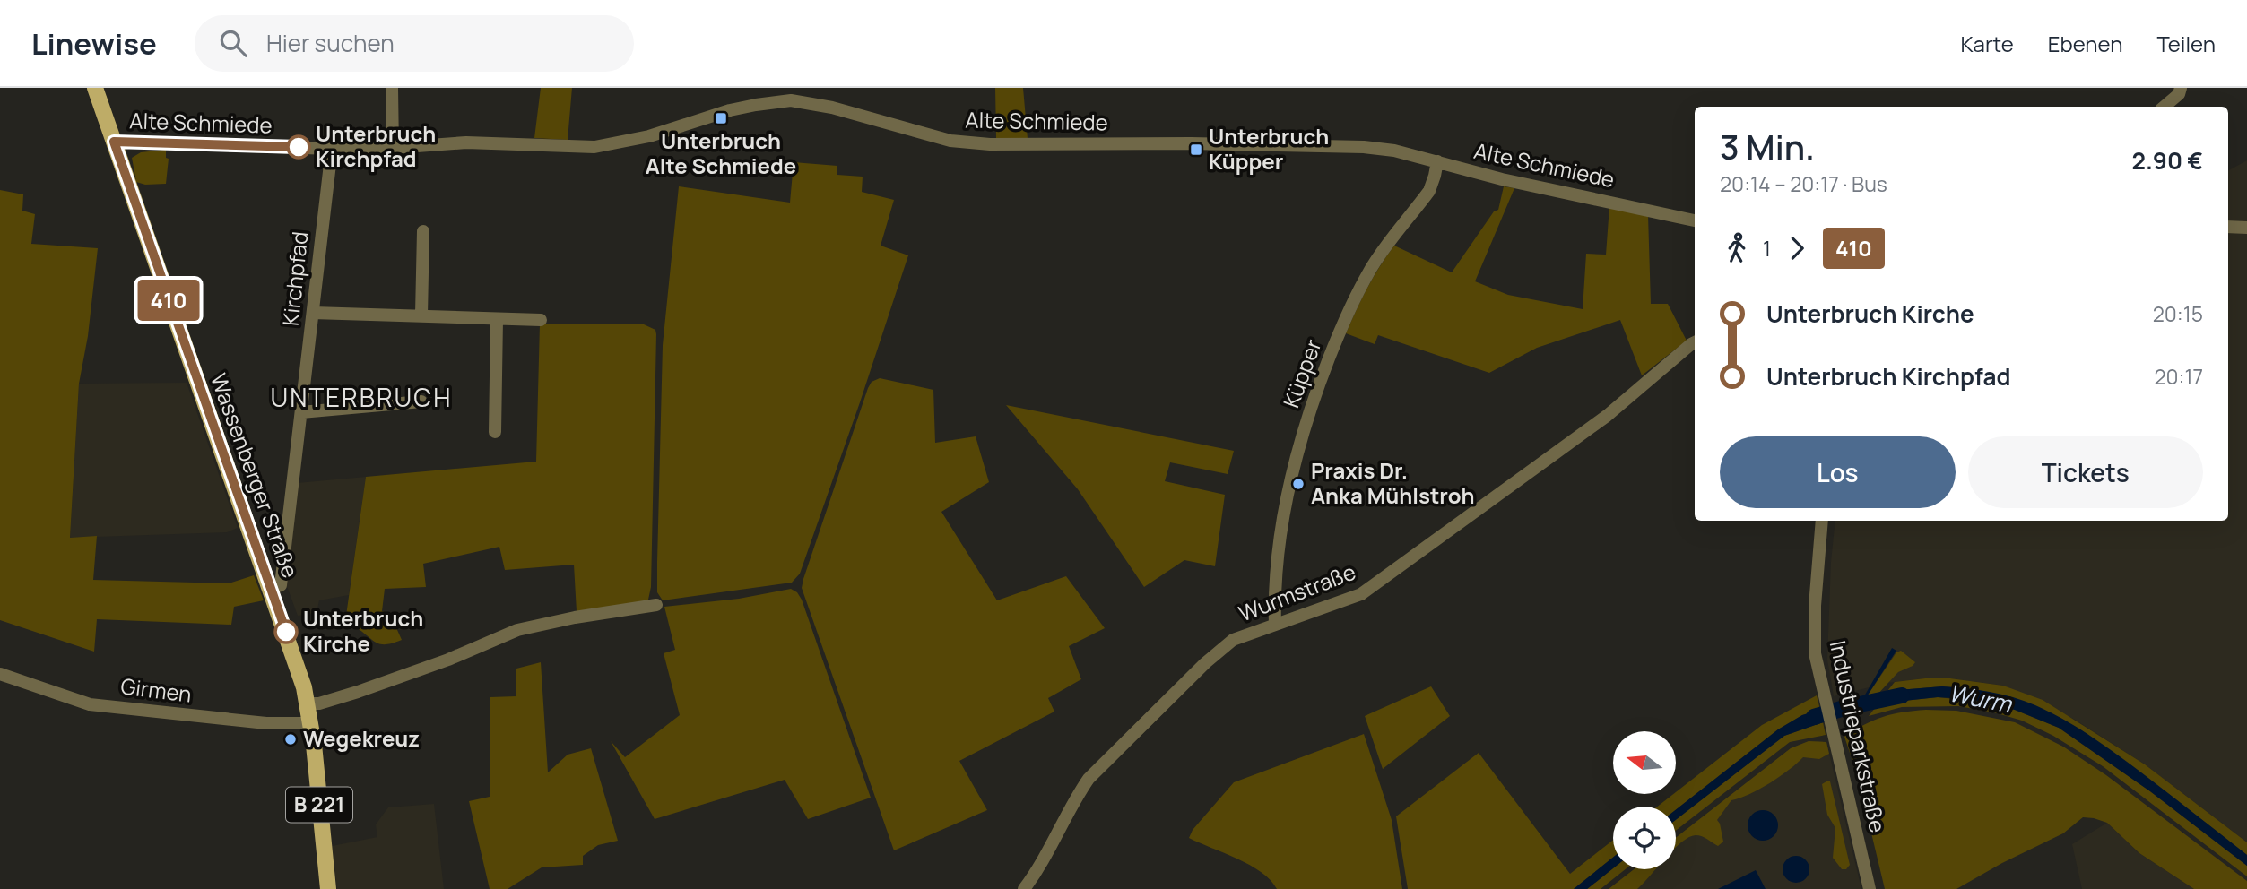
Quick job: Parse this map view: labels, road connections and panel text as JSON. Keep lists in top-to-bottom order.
{
  "streets": {
    "main road": ["Wassenberger Straße", "B 221"],
    "street": [
      "Alte Schmiede",
      "Kirchpfad",
      "Küpper",
      "Wurmstraße",
      "Girmen",
      "Industrieparkstraße"
    ]
  },
  "crossings": [
    ["Alte Schmiede", "Kirchpfad"],
    ["Alte Schmiede", "Küpper"],
    ["Alte Schmiede", "Wassenberger Straße"],
    ["Kirchpfad", "Wassenberger Straße"],
    ["Küpper", "Wurmstraße"],
    ["Wassenberger Straße", "Girmen"]
  ],
  "districts": ["UNTERBRUCH"],
  "water": ["Wurm"],
  "places": {
    "transit": ["Unterbruch Alte Schmiede", "Unterbruch Küpper"],
    "other": [
      "Unterbruch Kirchpfad",
      "Praxis Dr. Anka Mühlstroh",
      "Unterbruch Kirche",
      "Wegekreuz"
    ]
  },
  "lines": ["bus line 410"],
  "north": "left",
  "page": {
    "header": "Linewise",
    "search": "Hier suchen",
    "nav": ["Karte", "Ebenen", "Teilen"],
    "on_map": "410",
    "heading": ["3 Min.", "20:14 – 20:17 · Bus", "2.90 €"],
    "legs": ["1", "410"],
    "list": [
      {
        "name": "Unterbruch Kirche",
        "value": "20:15"
      },
      {
        "name": "Unterbruch Kirchpfad",
        "value": "20:17"
      }
    ],
    "buttons": ["Los", "Tickets"]
  }
}
